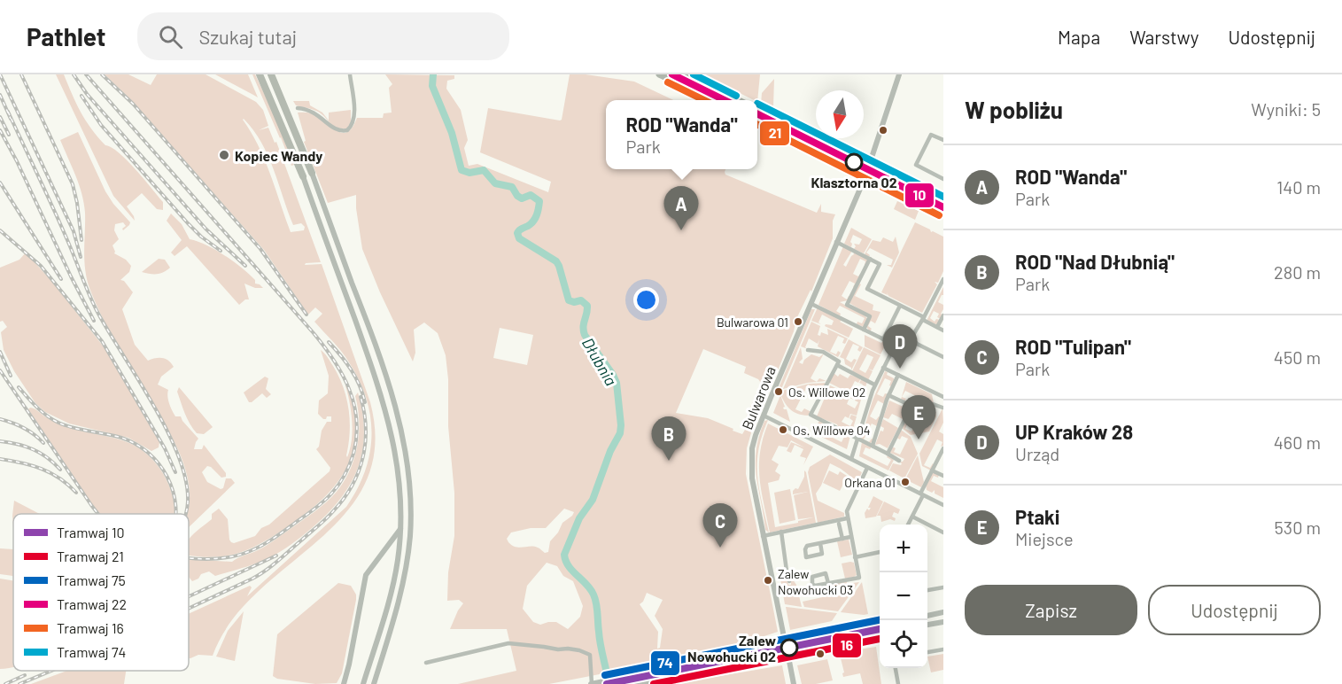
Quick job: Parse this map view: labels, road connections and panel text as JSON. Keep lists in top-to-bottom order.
{
  "streets": {
    "street": ["Bulwarowa"]
  },
  "water": ["Dłubnia"],
  "places": [
    "Kopiec Wandy",
    "Klasztorna 02",
    "Bulwarowa 01",
    "Os. Willowe 02",
    "Os. Willowe 04",
    "Orkana 01",
    "Zalew Nowohucki 03",
    "Zalew Nowohucki 02"
  ],
  "lines": [
    "tram line 10",
    "tram line 75",
    "tram line 21",
    "tram line 74",
    "tram line 22",
    "tram line 16"
  ],
  "legend": [
    "Tramwaj 10",
    "Tramwaj 21",
    "Tramwaj 75",
    "Tramwaj 22",
    "Tramwaj 16",
    "Tramwaj 74"
  ],
  "north": "bottom",
  "page": {
    "header": "Pathlet",
    "search": "Szukaj tutaj",
    "nav": ["Mapa", "Warstwy", "Udostępnij"],
    "heading": ["W pobliżu", "Wyniki: 5"],
    "popup": ["ROD \"Wanda\"", "Park"],
    "list": [
      {
        "mark": "A",
        "name": "ROD \"Wanda\"",
        "note": "Park",
        "value": "140 m"
      },
      {
        "mark": "B",
        "name": "ROD \"Nad Dłubnią\"",
        "note": "Park",
        "value": "280 m"
      },
      {
        "mark": "C",
        "name": "ROD \"Tulipan\"",
        "note": "Park",
        "value": "450 m"
      },
      {
        "mark": "D",
        "name": "UP Kraków 28",
        "note": "Urząd",
        "value": "460 m"
      },
      {
        "mark": "E",
        "name": "Ptaki",
        "note": "Miejsce",
        "value": "530 m"
      }
    ],
    "pins": [
      "A",
      "D",
      "E",
      "B",
      "C"
    ],
    "map_buttons": ["+", "−"],
    "buttons": ["Zapisz", "Udostępnij"]
  }
}
